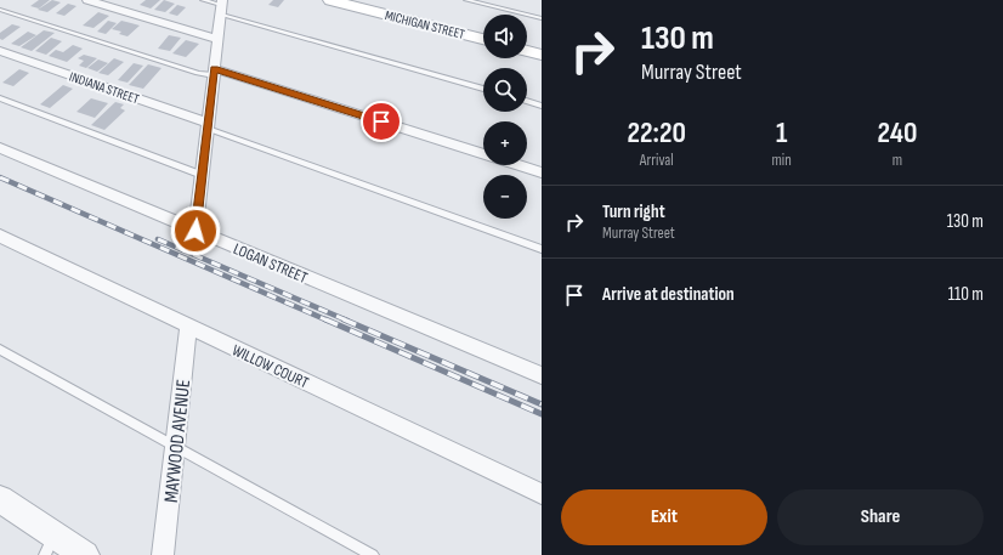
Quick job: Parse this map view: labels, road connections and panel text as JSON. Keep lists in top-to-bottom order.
{
  "streets": {
    "main road": ["MICHIGAN STREET"],
    "street": [
      "INDIANA STREET",
      "LOGAN STREET",
      "WILLOW COURT",
      "MAYWOOD AVENUE"
    ]
  },
  "crossings": [
    ["WILLOW COURT", "MAYWOOD AVENUE"]
  ],
  "page": {
    "turn": ["130 m", "Murray Street"],
    "map_buttons": ["+", "−"],
    "eta": [
      "22:20",
      "Arrival",
      "1",
      "min",
      "240",
      "m"
    ],
    "list": [
      {
        "name": "Turn right",
        "note": "Murray Street",
        "value": "130 m"
      },
      {
        "name": "Arrive at destination",
        "value": "110 m"
      }
    ],
    "buttons": ["Exit", "Share"]
  }
}
